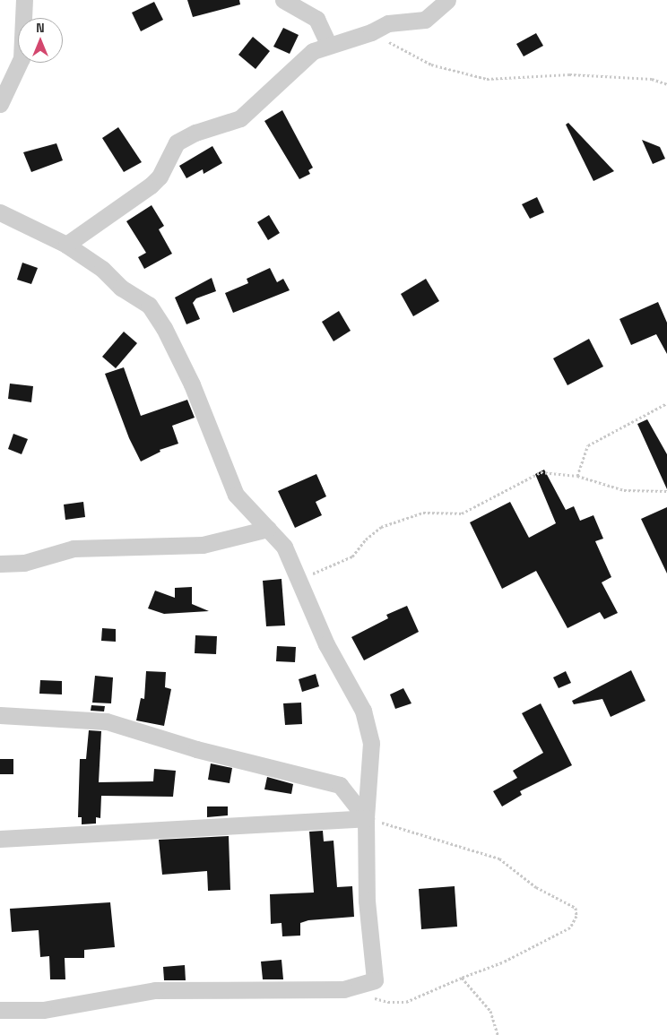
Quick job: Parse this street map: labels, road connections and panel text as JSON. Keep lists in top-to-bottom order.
{
  "north": "top"
}
